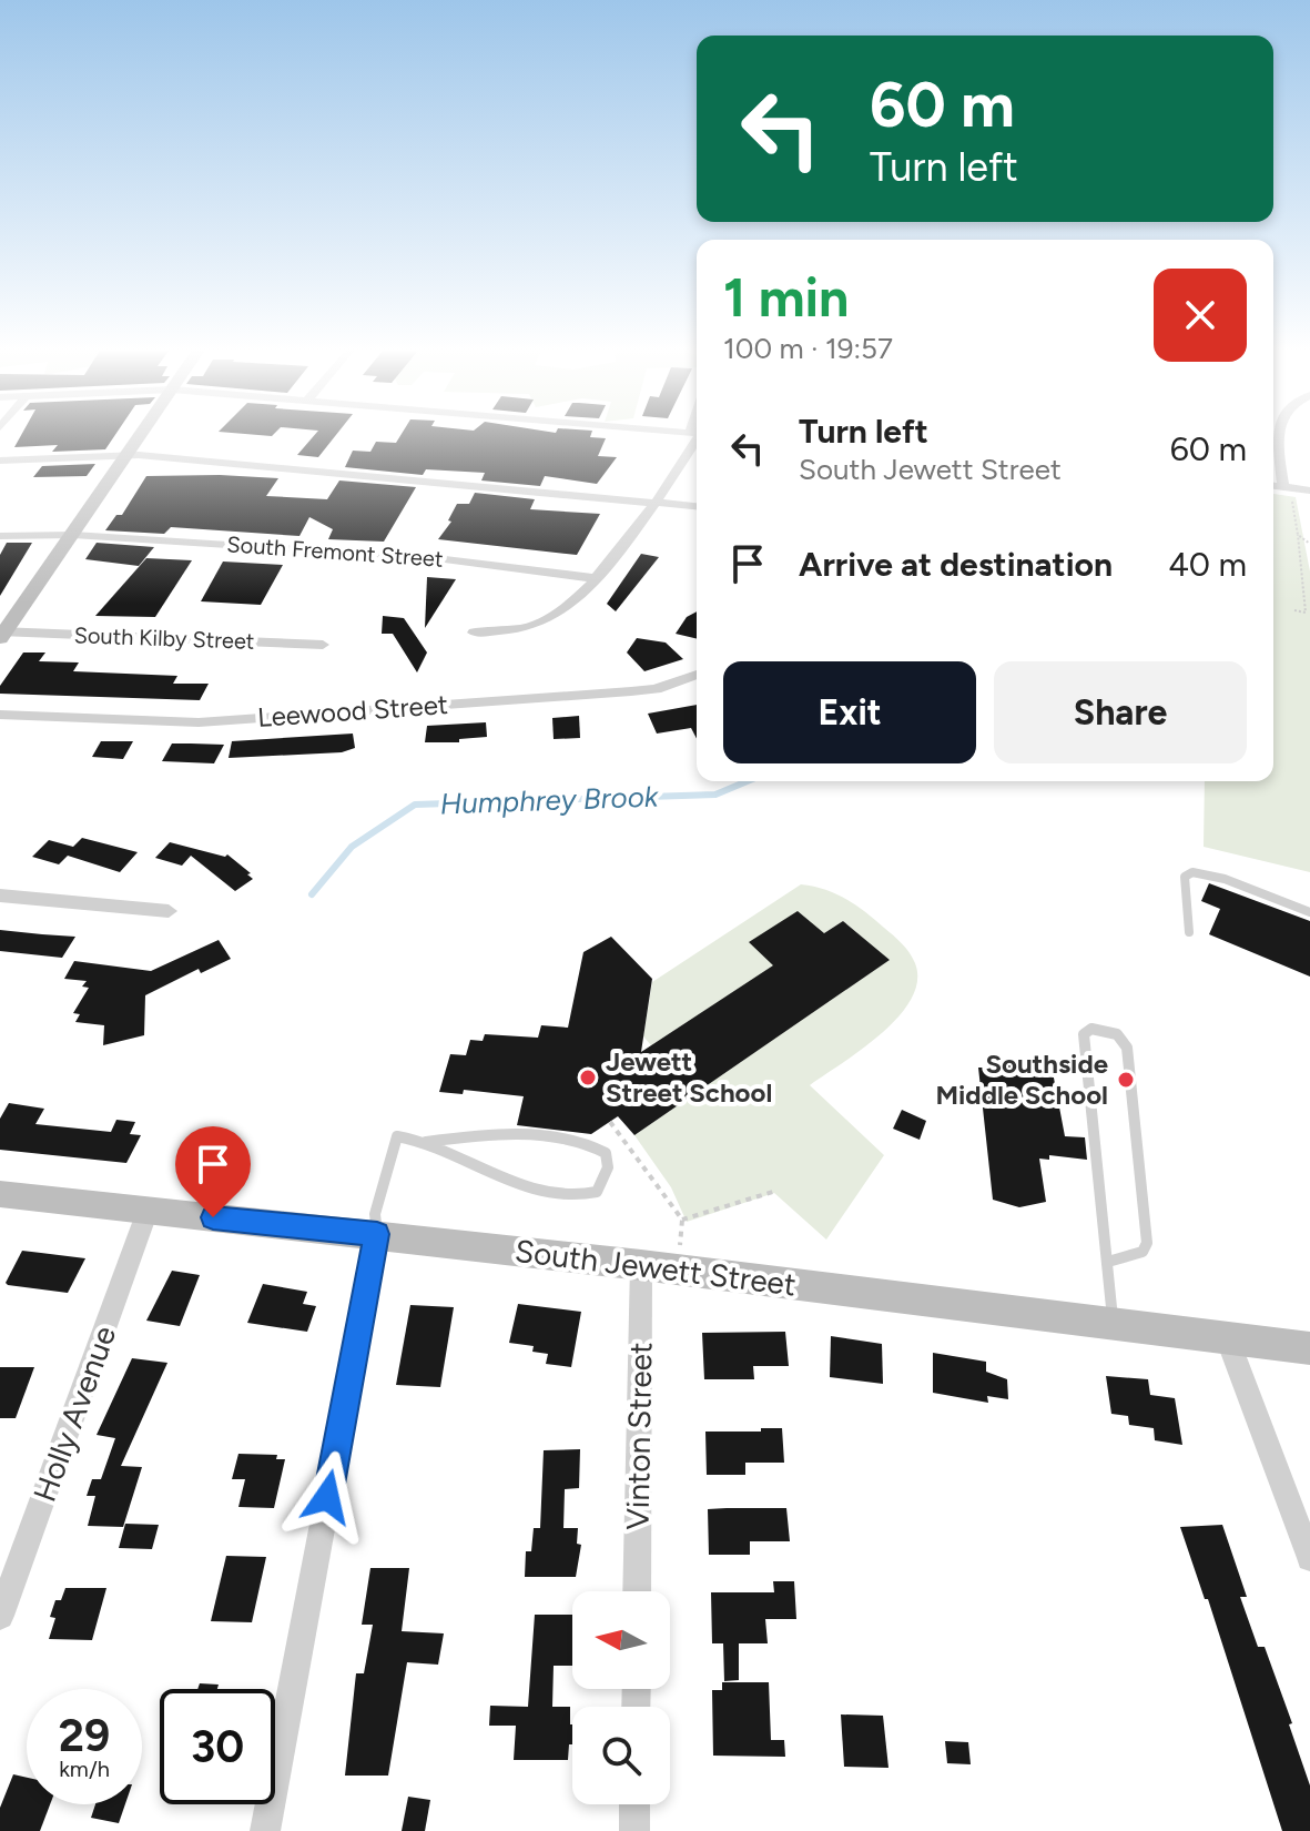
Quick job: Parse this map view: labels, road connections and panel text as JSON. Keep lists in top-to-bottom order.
{
  "streets": {
    "street": [
      "South Fremont Street",
      "South Kilby Street",
      "Leewood Street",
      "South Jewett Street",
      "Holly Avenue",
      "Vinton Street"
    ]
  },
  "crossings": [
    ["South Jewett Street", "Holly Avenue"],
    ["South Jewett Street", "Vinton Street"]
  ],
  "water": ["Humphrey Brook"],
  "places": ["Jewett Street School", "Southside Middle School"],
  "north": "left",
  "page": {
    "turn": ["60 m", "Turn left"],
    "heading": ["1 min", "100 m · 19:57"],
    "list": [
      {
        "name": "Turn left",
        "note": "South Jewett Street",
        "value": "60 m"
      },
      {
        "name": "Arrive at destination",
        "value": "40 m"
      }
    ],
    "buttons": ["Exit", "Share"],
    "speed": "29 km/h",
    "limit": "30"
  }
}
